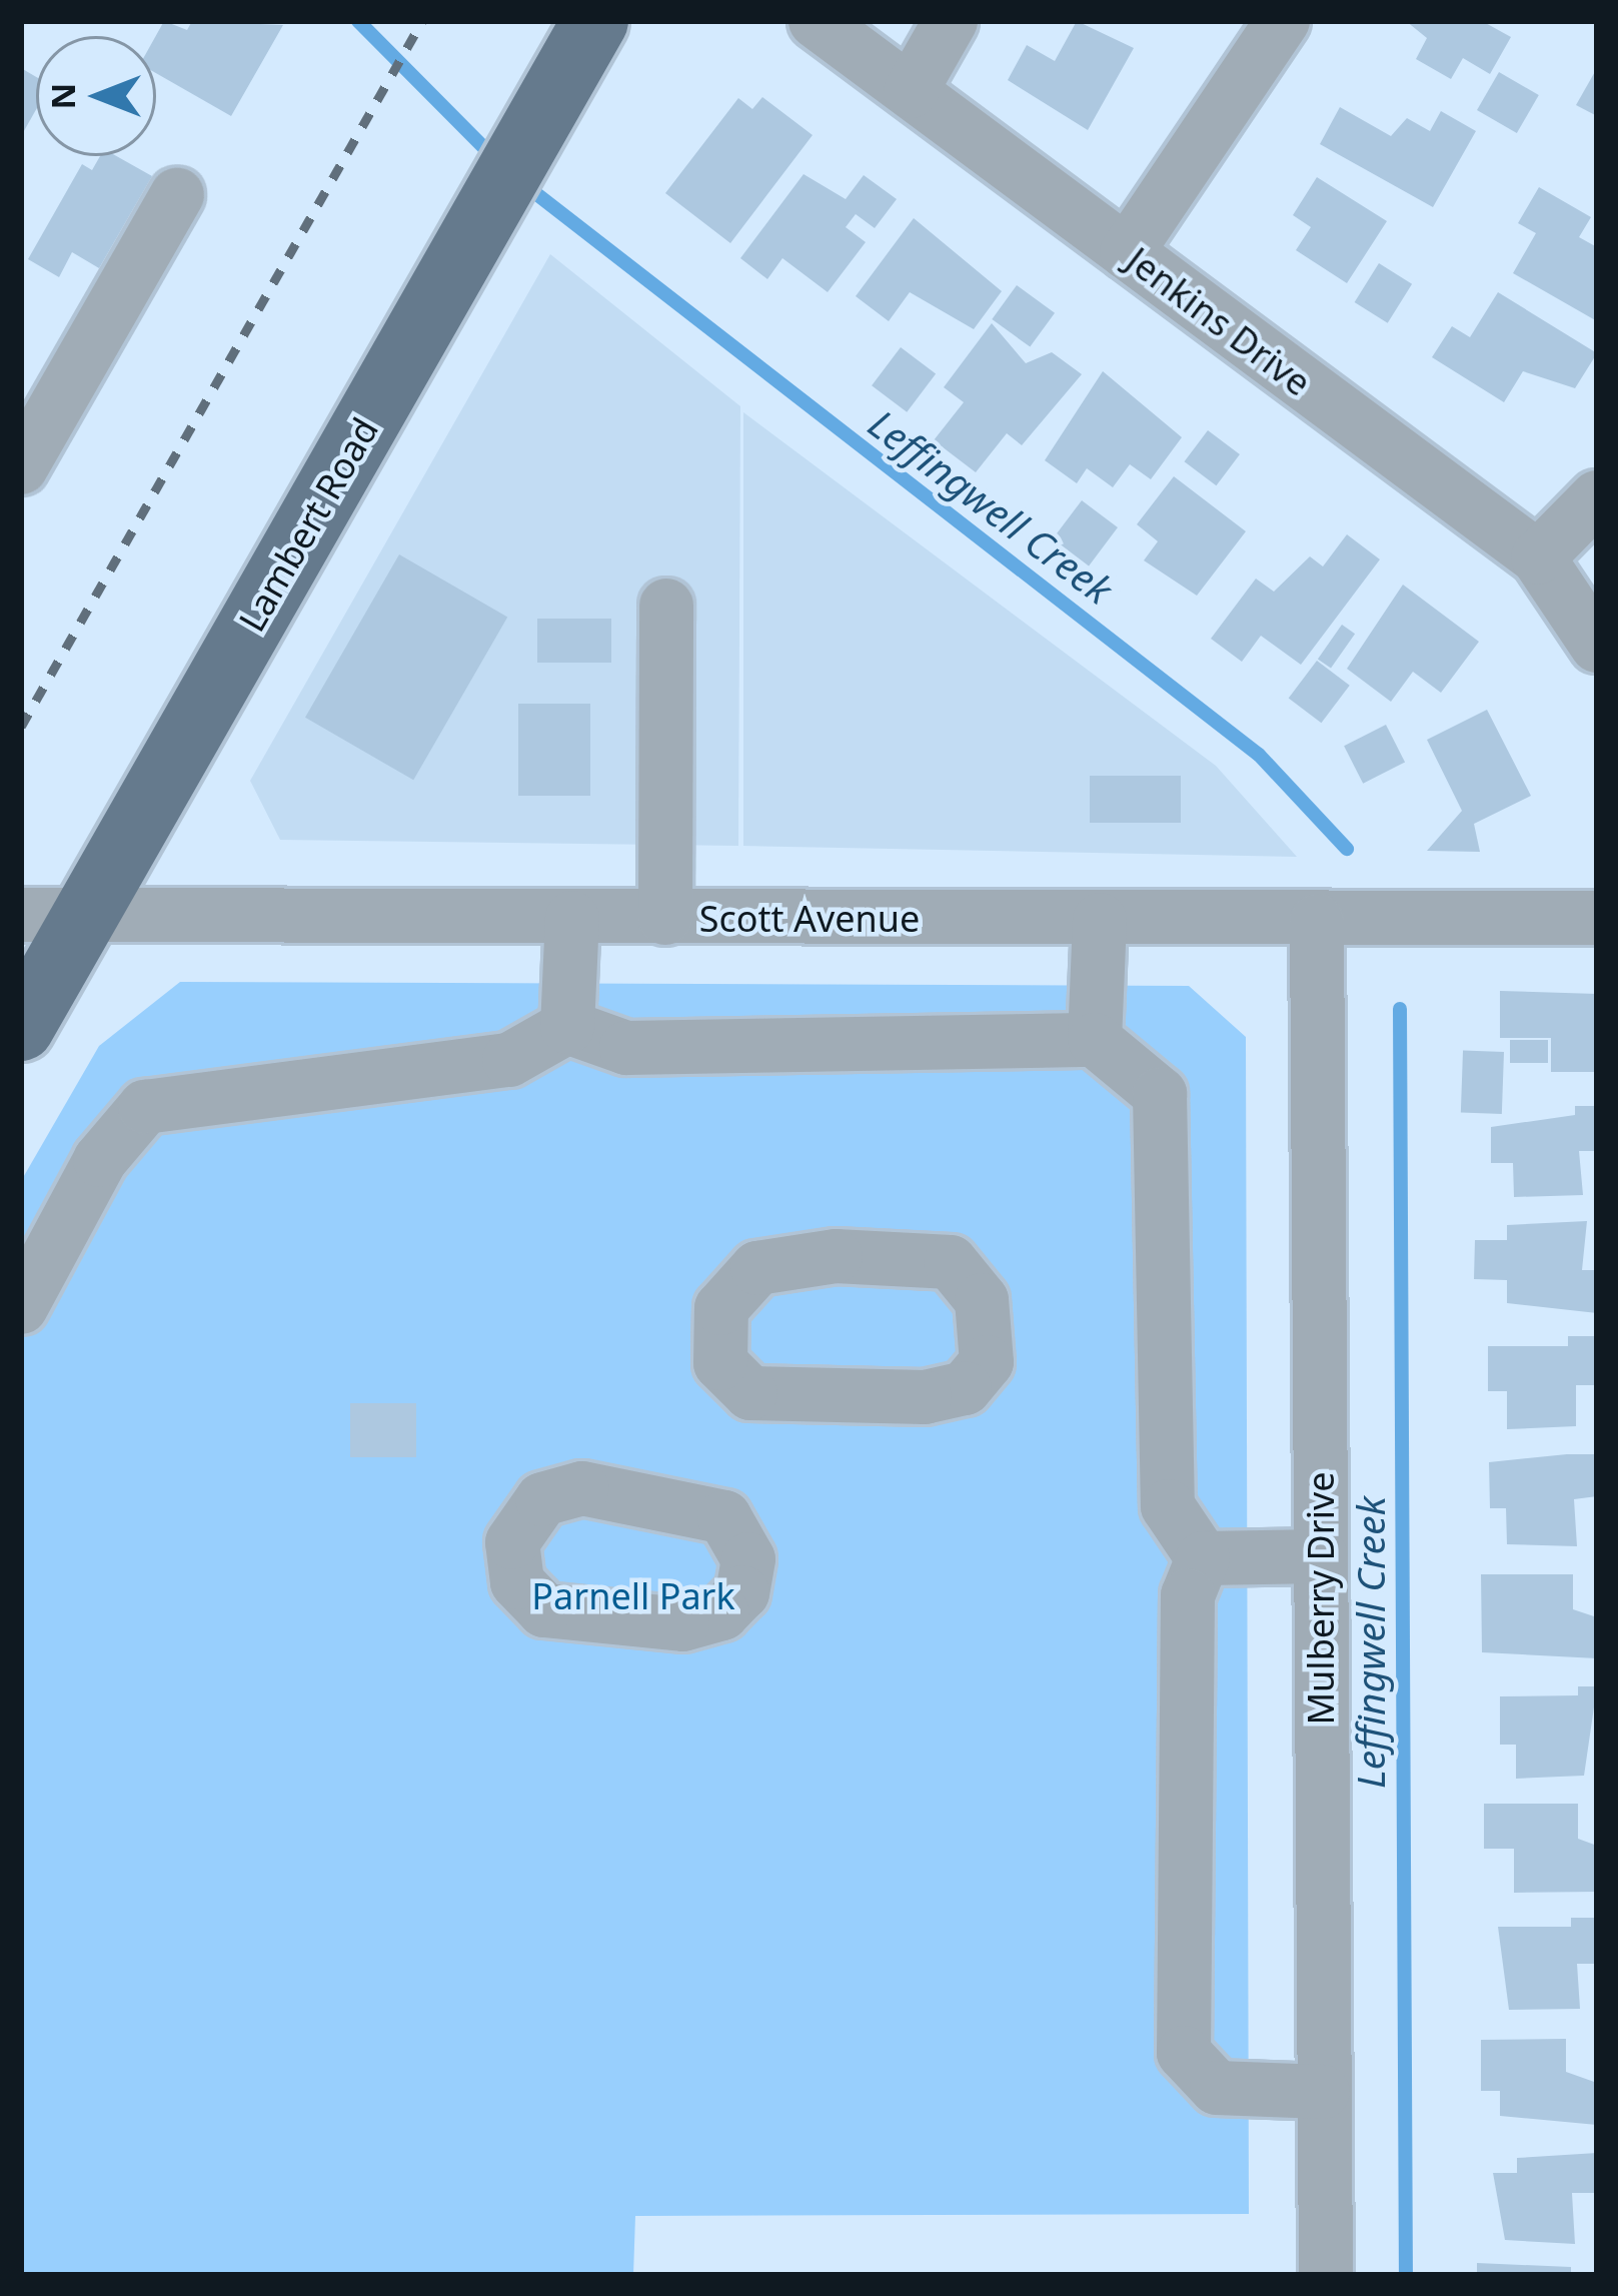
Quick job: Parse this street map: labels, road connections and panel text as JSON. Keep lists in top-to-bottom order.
{
  "streets": {
    "main road": ["Lambert Road"],
    "street": ["Jenkins Drive", "Scott Avenue", "Mulberry Drive"]
  },
  "crossings": [
    ["Lambert Road", "Scott Avenue"],
    ["Scott Avenue", "Mulberry Drive"]
  ],
  "water": ["Leffingwell Creek"],
  "parks": ["Parnell Park"],
  "north": "left"
}
